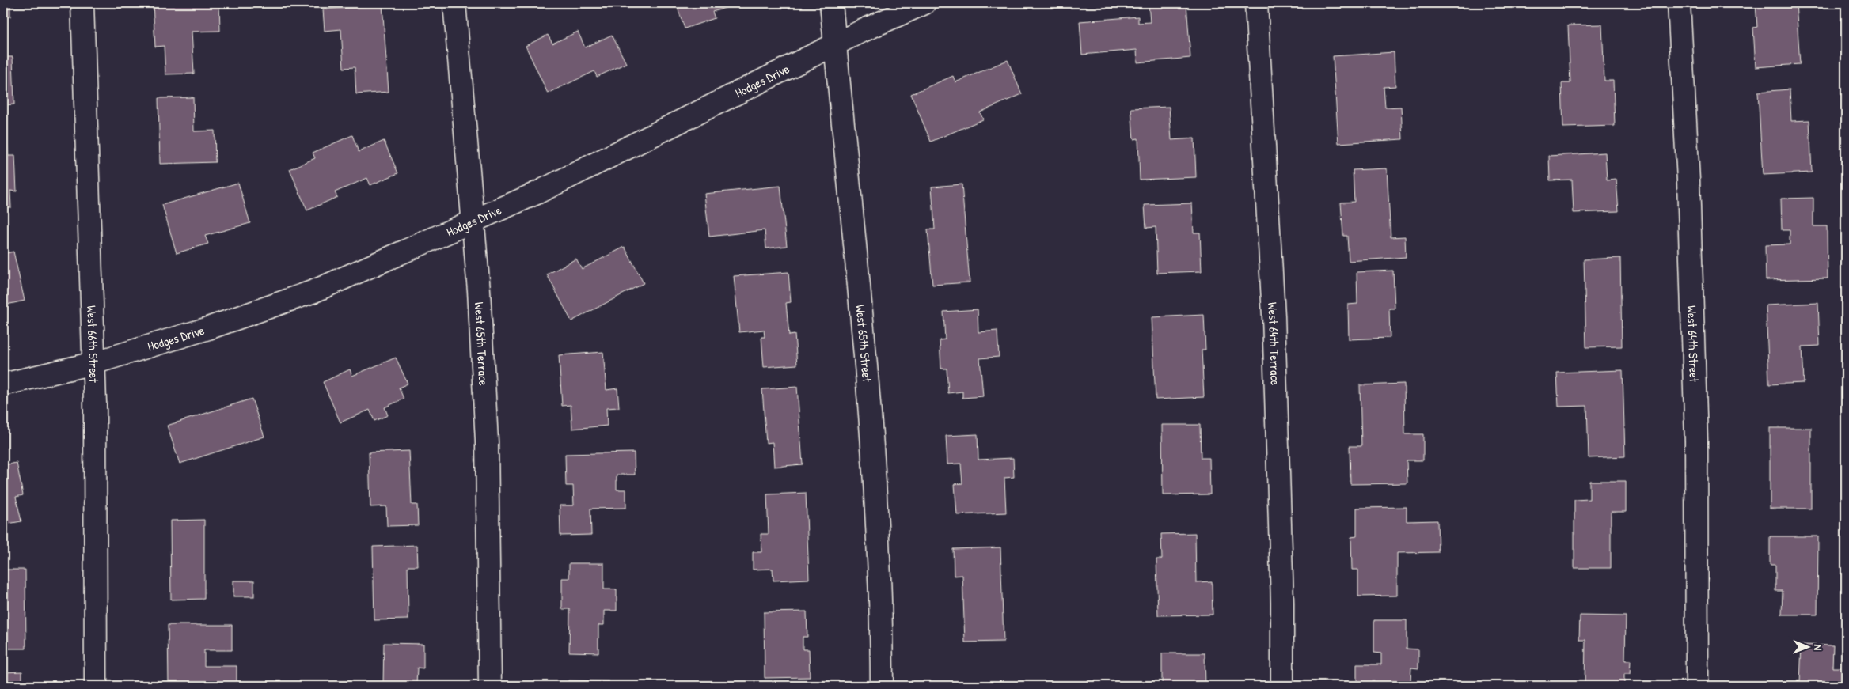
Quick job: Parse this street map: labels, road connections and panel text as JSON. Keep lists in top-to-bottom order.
{
  "streets": {
    "street": [
      "Hodges Drive",
      "West 66th Street",
      "West 65th Terrace",
      "West 65th Street",
      "West 64th Terrace",
      "West 64th Street"
    ]
  },
  "crossings": [
    ["Hodges Drive", "West 66th Street"],
    ["Hodges Drive", "West 65th Terrace"],
    ["Hodges Drive", "West 65th Street"]
  ],
  "north": "right"
}
